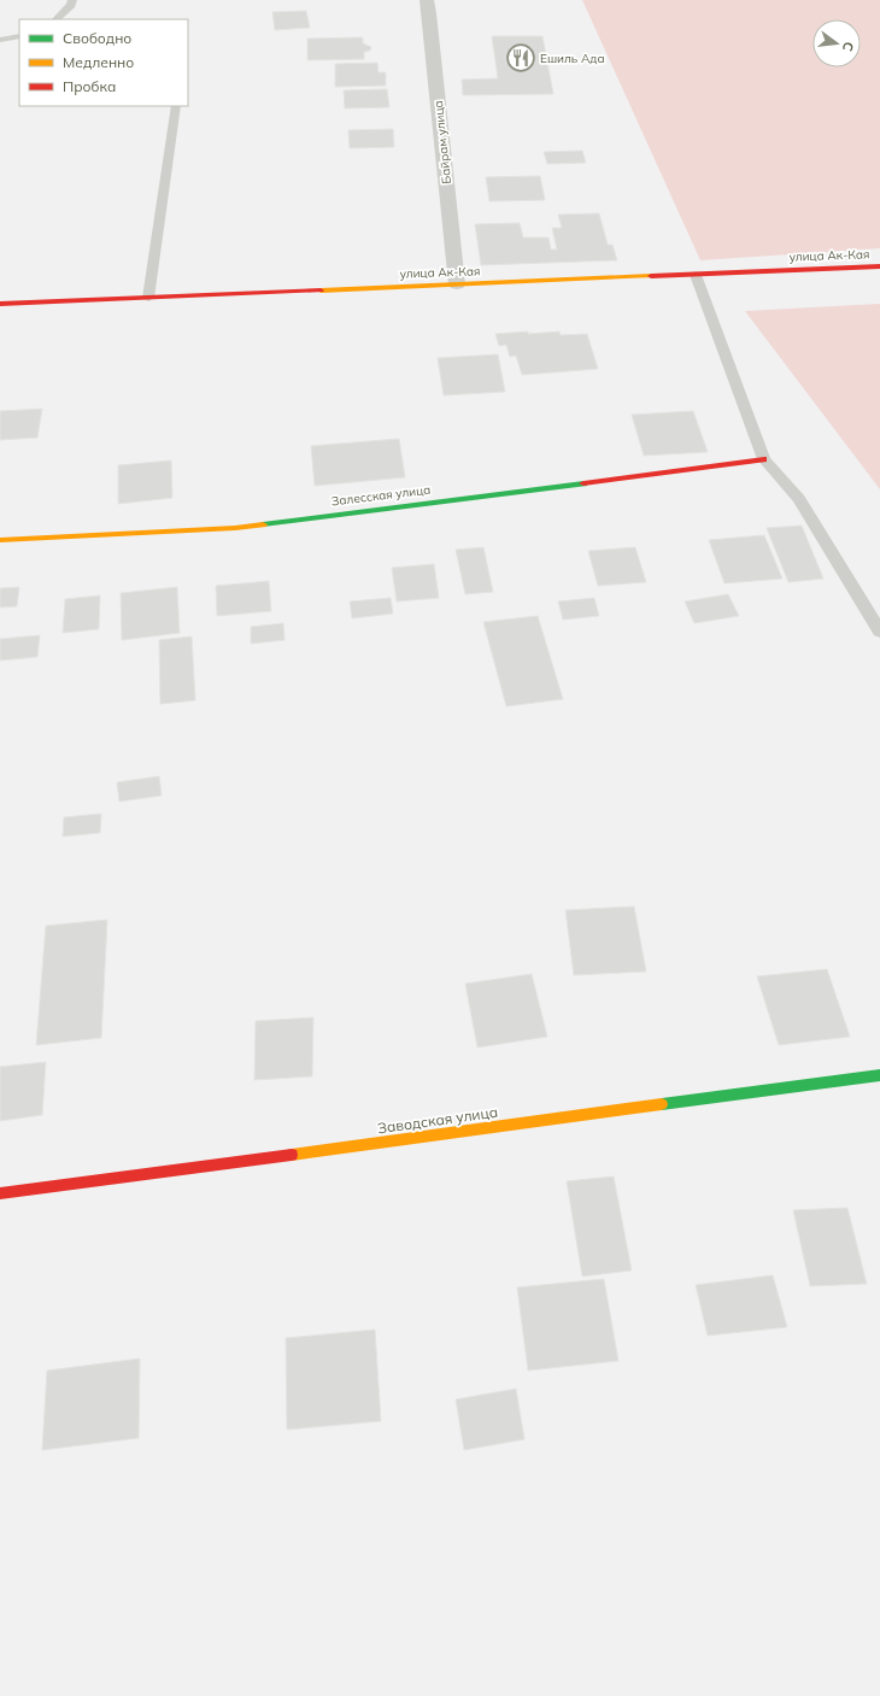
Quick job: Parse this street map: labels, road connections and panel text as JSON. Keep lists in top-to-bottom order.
{
  "streets": {
    "street": [
      "Байрам улица",
      "улица Ак-Кая",
      "Залесская улица",
      "Заводская улица"
    ]
  },
  "crossings": [
    ["Байрам улица", "улица Ак-Кая"]
  ],
  "places": {
    "restaurant": ["Ешиль Ада"]
  },
  "legend": ["Свободно", "Медленно", "Пробка"],
  "north": "right"
}
